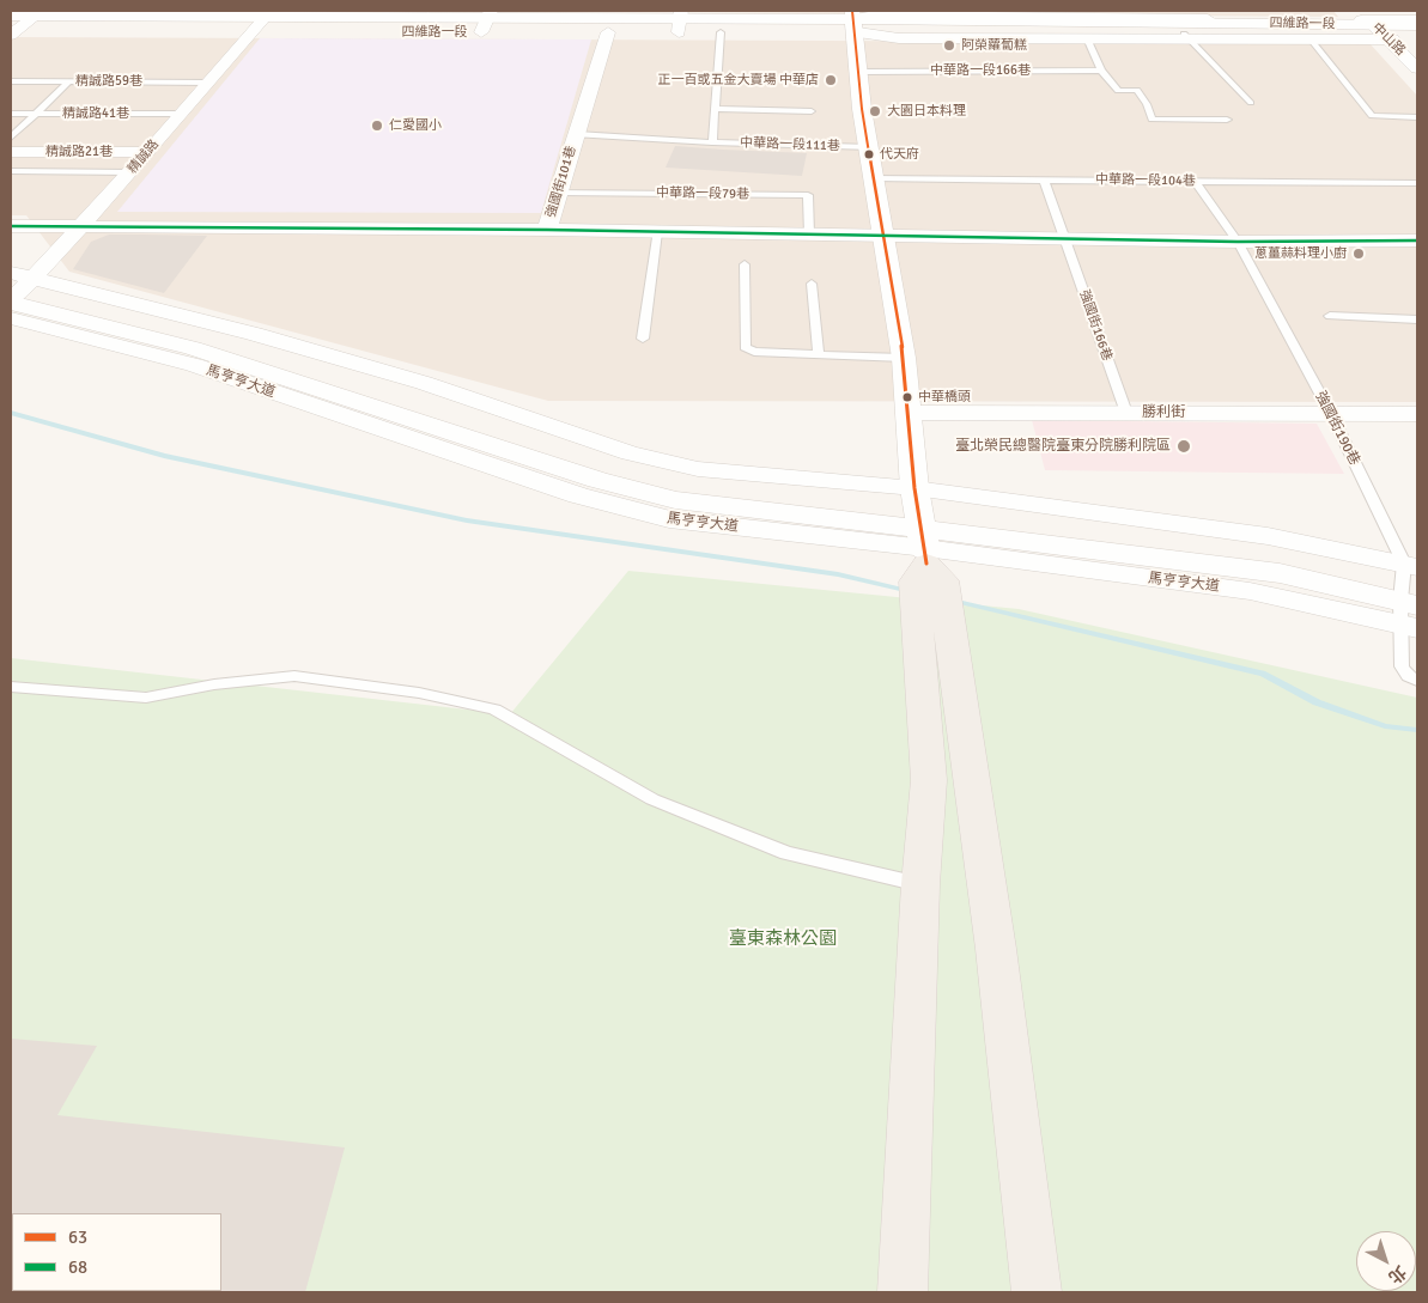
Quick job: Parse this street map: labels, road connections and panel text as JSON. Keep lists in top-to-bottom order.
{
  "streets": {
    "street": [
      "四維路一段",
      "中山路",
      "精誠路21巷",
      "精誠路",
      "強國街101巷",
      "馬亨亨大道",
      "勝利街"
    ],
    "lane": [
      "中華路一段166巷",
      "精誠路59巷",
      "精誠路41巷",
      "中華路一段111巷",
      "中華路一段104巷",
      "中華路一段79巷",
      "強國街166巷",
      "強國街190巷"
    ]
  },
  "crossings": [
    ["四維路一段", "中山路"],
    ["四維路一段", "精誠路"],
    ["四維路一段", "強國街101巷"],
    ["精誠路59巷", "精誠路"],
    ["精誠路41巷", "精誠路"],
    ["中華路一段111巷", "強國街101巷"],
    ["精誠路21巷", "精誠路"],
    ["精誠路", "馬亨亨大道"],
    ["中華路一段104巷", "強國街166巷"],
    ["中華路一段104巷", "強國街190巷"],
    ["強國街101巷", "中華路一段79巷"],
    ["強國街166巷", "勝利街"],
    ["馬亨亨大道", "強國街190巷"],
    ["勝利街", "強國街190巷"]
  ],
  "parks": ["臺東森林公園"],
  "places": [
    "阿榮蘿蔔糕",
    "正一百或五金大賣場 中華店",
    "大園日本料理",
    "仁愛國小",
    "代天府",
    "蔥薑蒜料理小廚",
    "中華橋頭",
    "臺北榮民總醫院臺東分院勝利院區"
  ],
  "lines": ["transit line 63", "transit line 68"],
  "legend": ["63", "68"],
  "north": "bottom right"
}
